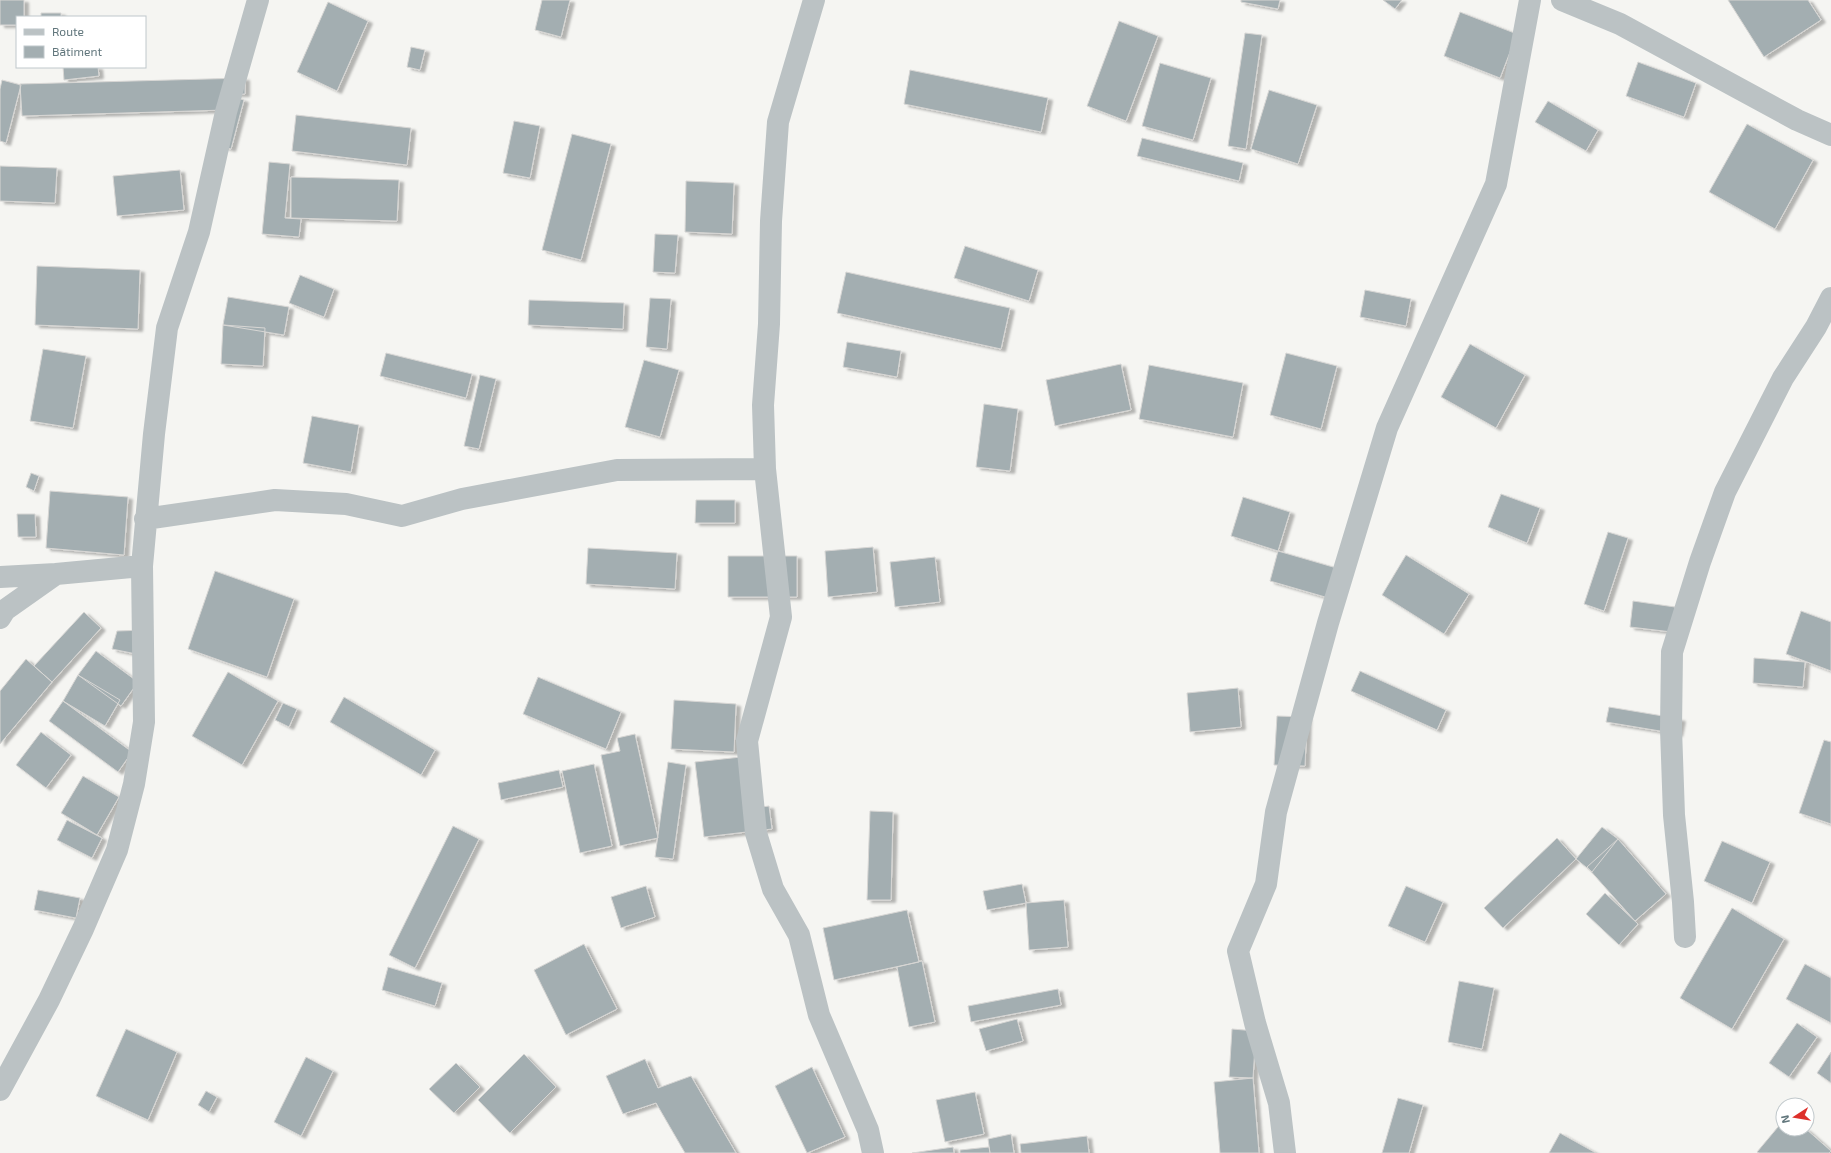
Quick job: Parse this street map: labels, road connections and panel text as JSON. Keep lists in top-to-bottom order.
{
  "legend": ["Route", "Bâtiment"],
  "north": "left"
}
